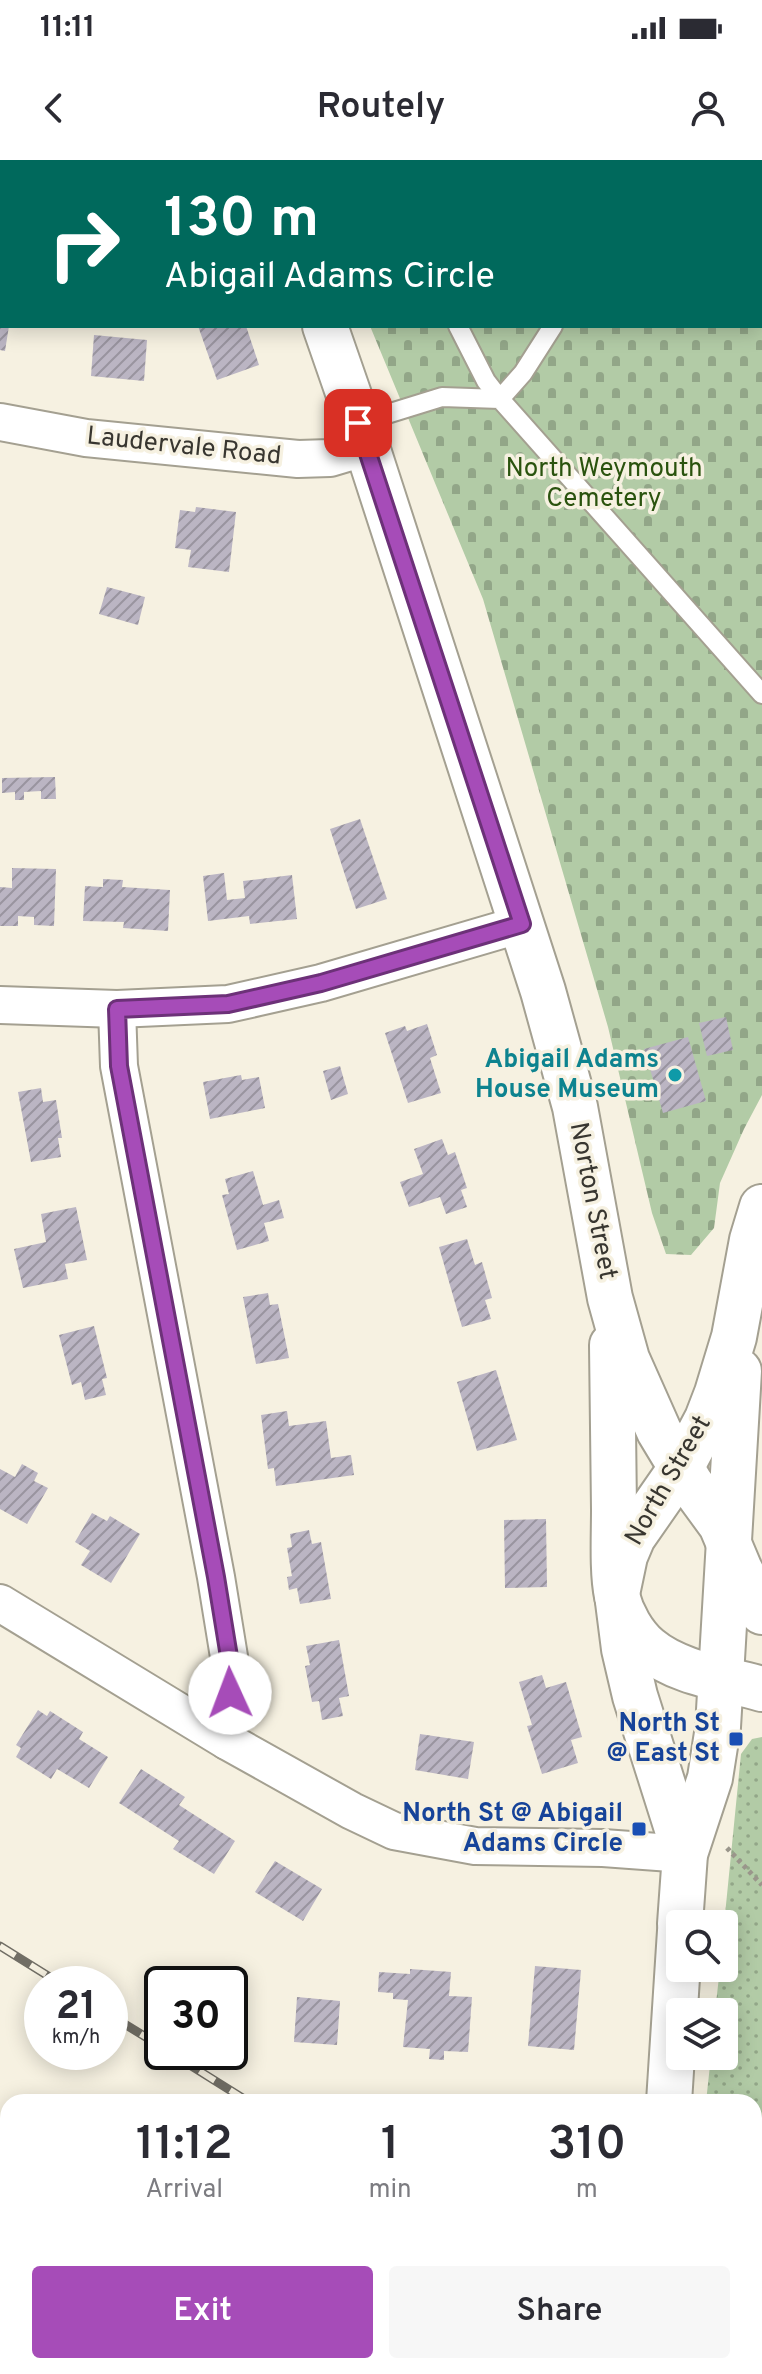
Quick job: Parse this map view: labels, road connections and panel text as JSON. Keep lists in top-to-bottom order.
{
  "streets": {
    "street": ["Laudervale Road", "Norton Street", "North Street"]
  },
  "crossings": [
    ["Laudervale Road", "Norton Street"],
    ["Norton Street", "North Street"]
  ],
  "parks": ["North Weymouth Cemetery"],
  "places": {
    "other": ["Abigail Adams House Museum"],
    "transit": ["North St @ East St", "North St @ Abigail Adams Circle"]
  },
  "page": {
    "status": "11:11",
    "header": "Routely",
    "turn": ["130 m", "Abigail Adams Circle"],
    "speed": "21 km/h",
    "limit": "30",
    "eta": [
      "11:12",
      "Arrival",
      "1",
      "min",
      "310",
      "m"
    ],
    "buttons": ["Exit", "Share"]
  }
}
